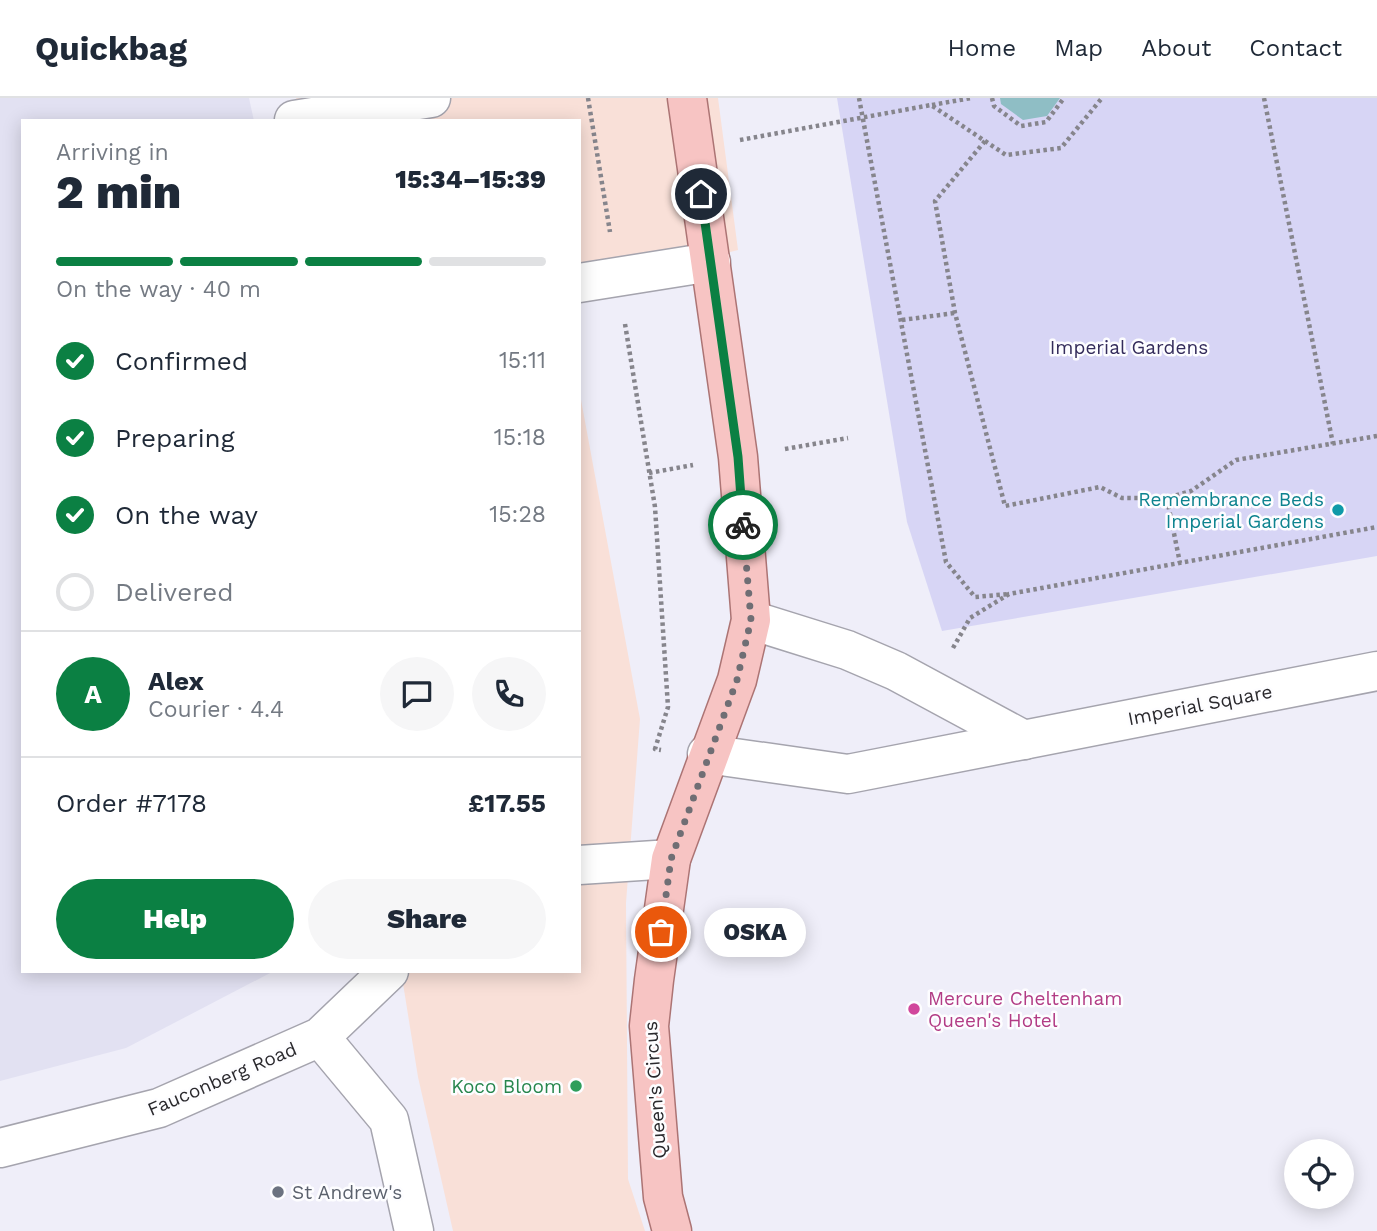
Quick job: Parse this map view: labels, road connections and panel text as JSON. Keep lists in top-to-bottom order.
{
  "streets": {
    "main road": ["Queen's Circus"],
    "street": ["Imperial Square", "Fauconberg Road"]
  },
  "crossings": [
    ["Imperial Square", "Queen's Circus"]
  ],
  "parks": ["Imperial Gardens"],
  "places": [
    "Remembrance Beds Imperial Gardens",
    "OSKA",
    "Mercure Cheltenham Queen's Hotel",
    "Koco Bloom",
    "St Andrew's"
  ],
  "page": {
    "header": "Quickbag",
    "nav": [
      "Home",
      "Map",
      "About",
      "Contact"
    ],
    "heading": ["2 min", "Arriving in", "15:34–15:39"],
    "panel": [
      "Alex",
      "Courier · 4.4",
      "Order #7178",
      "£17.55"
    ],
    "bar": "On the way · 40 m",
    "list": [
      ["Confirmed", "15:11"],
      ["Preparing", "15:18"],
      ["On the way", "15:28"],
      "Delivered"
    ],
    "round": "A",
    "buttons": ["Help", "Share"],
    "bubble": "OSKA"
  }
}
